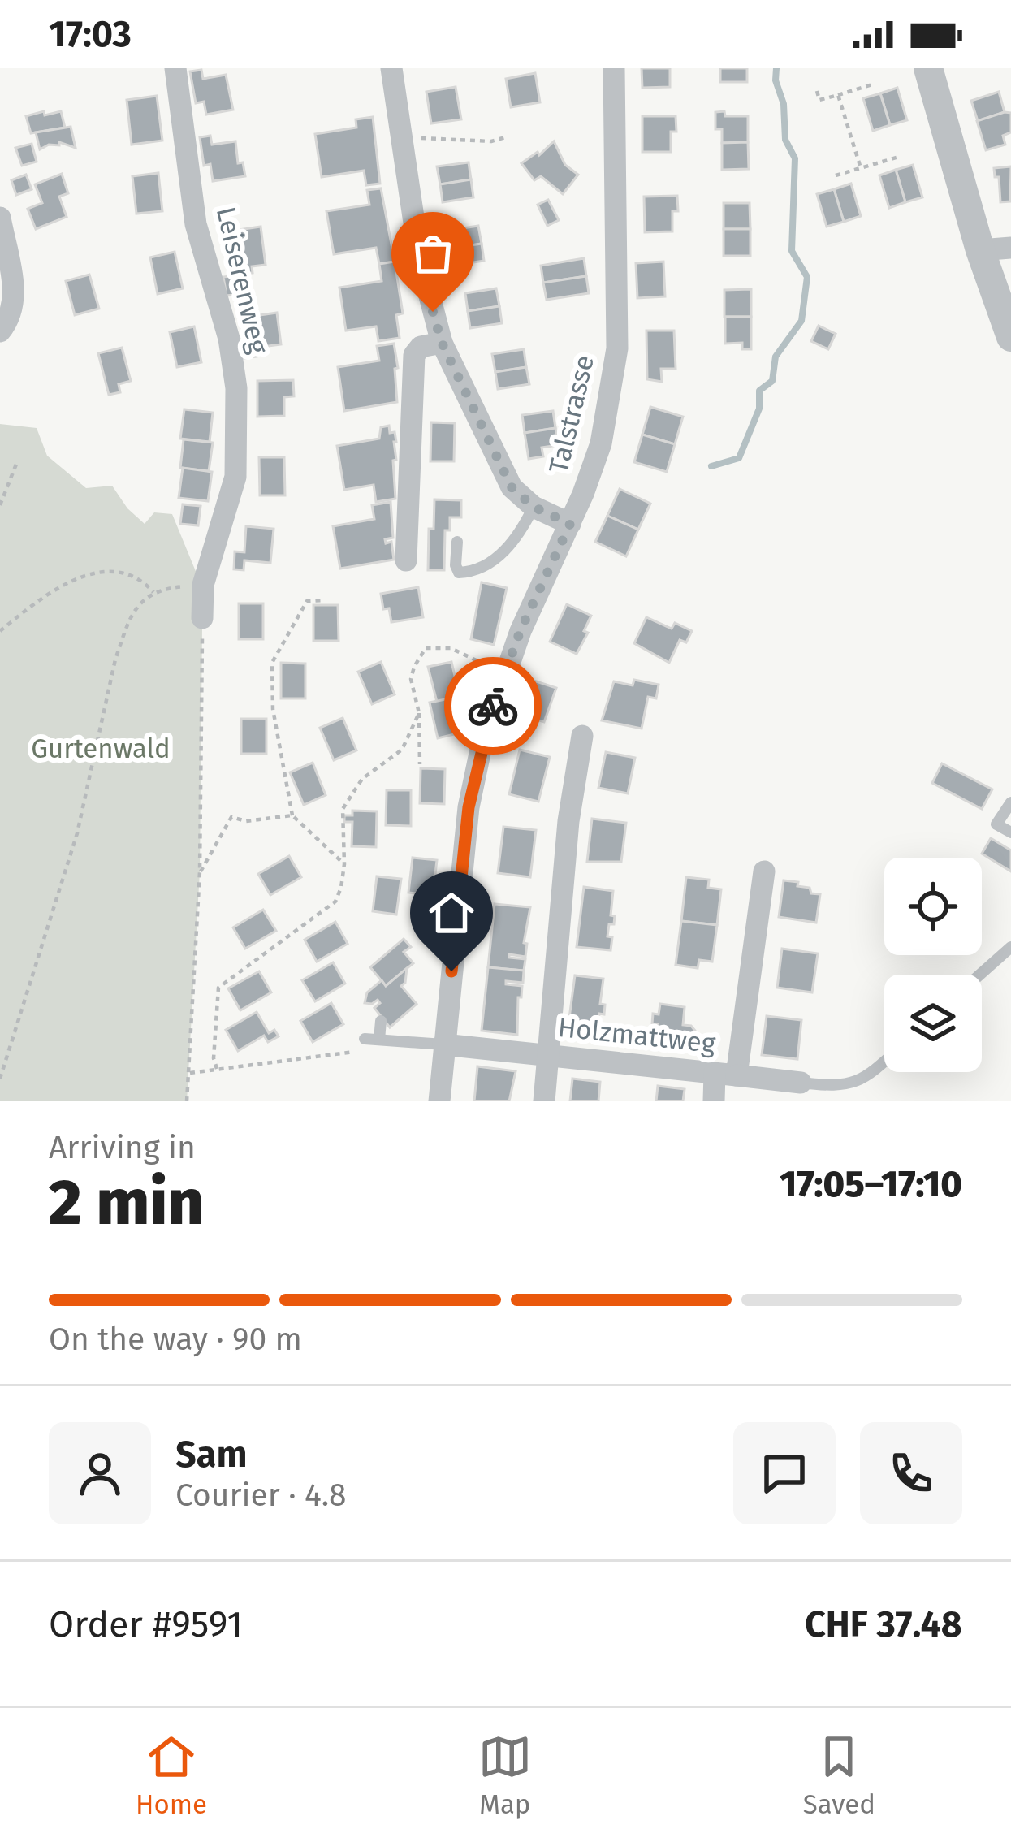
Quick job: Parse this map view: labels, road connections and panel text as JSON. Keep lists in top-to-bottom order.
{
  "streets": {
    "street": ["Leiserenweg", "Talstrasse", "Holzmattweg"]
  },
  "crossings": [
    ["Talstrasse", "Holzmattweg"]
  ],
  "parks": ["Gurtenwald"],
  "page": {
    "status": "17:03",
    "heading": ["2 min", "Arriving in", "17:05–17:10"],
    "panel": [
      "Sam",
      "Courier · 4.8",
      "Order #9591",
      "CHF 37.48"
    ],
    "bar": "On the way · 90 m",
    "tabs": ["Home", "Map", "Saved"]
  }
}
